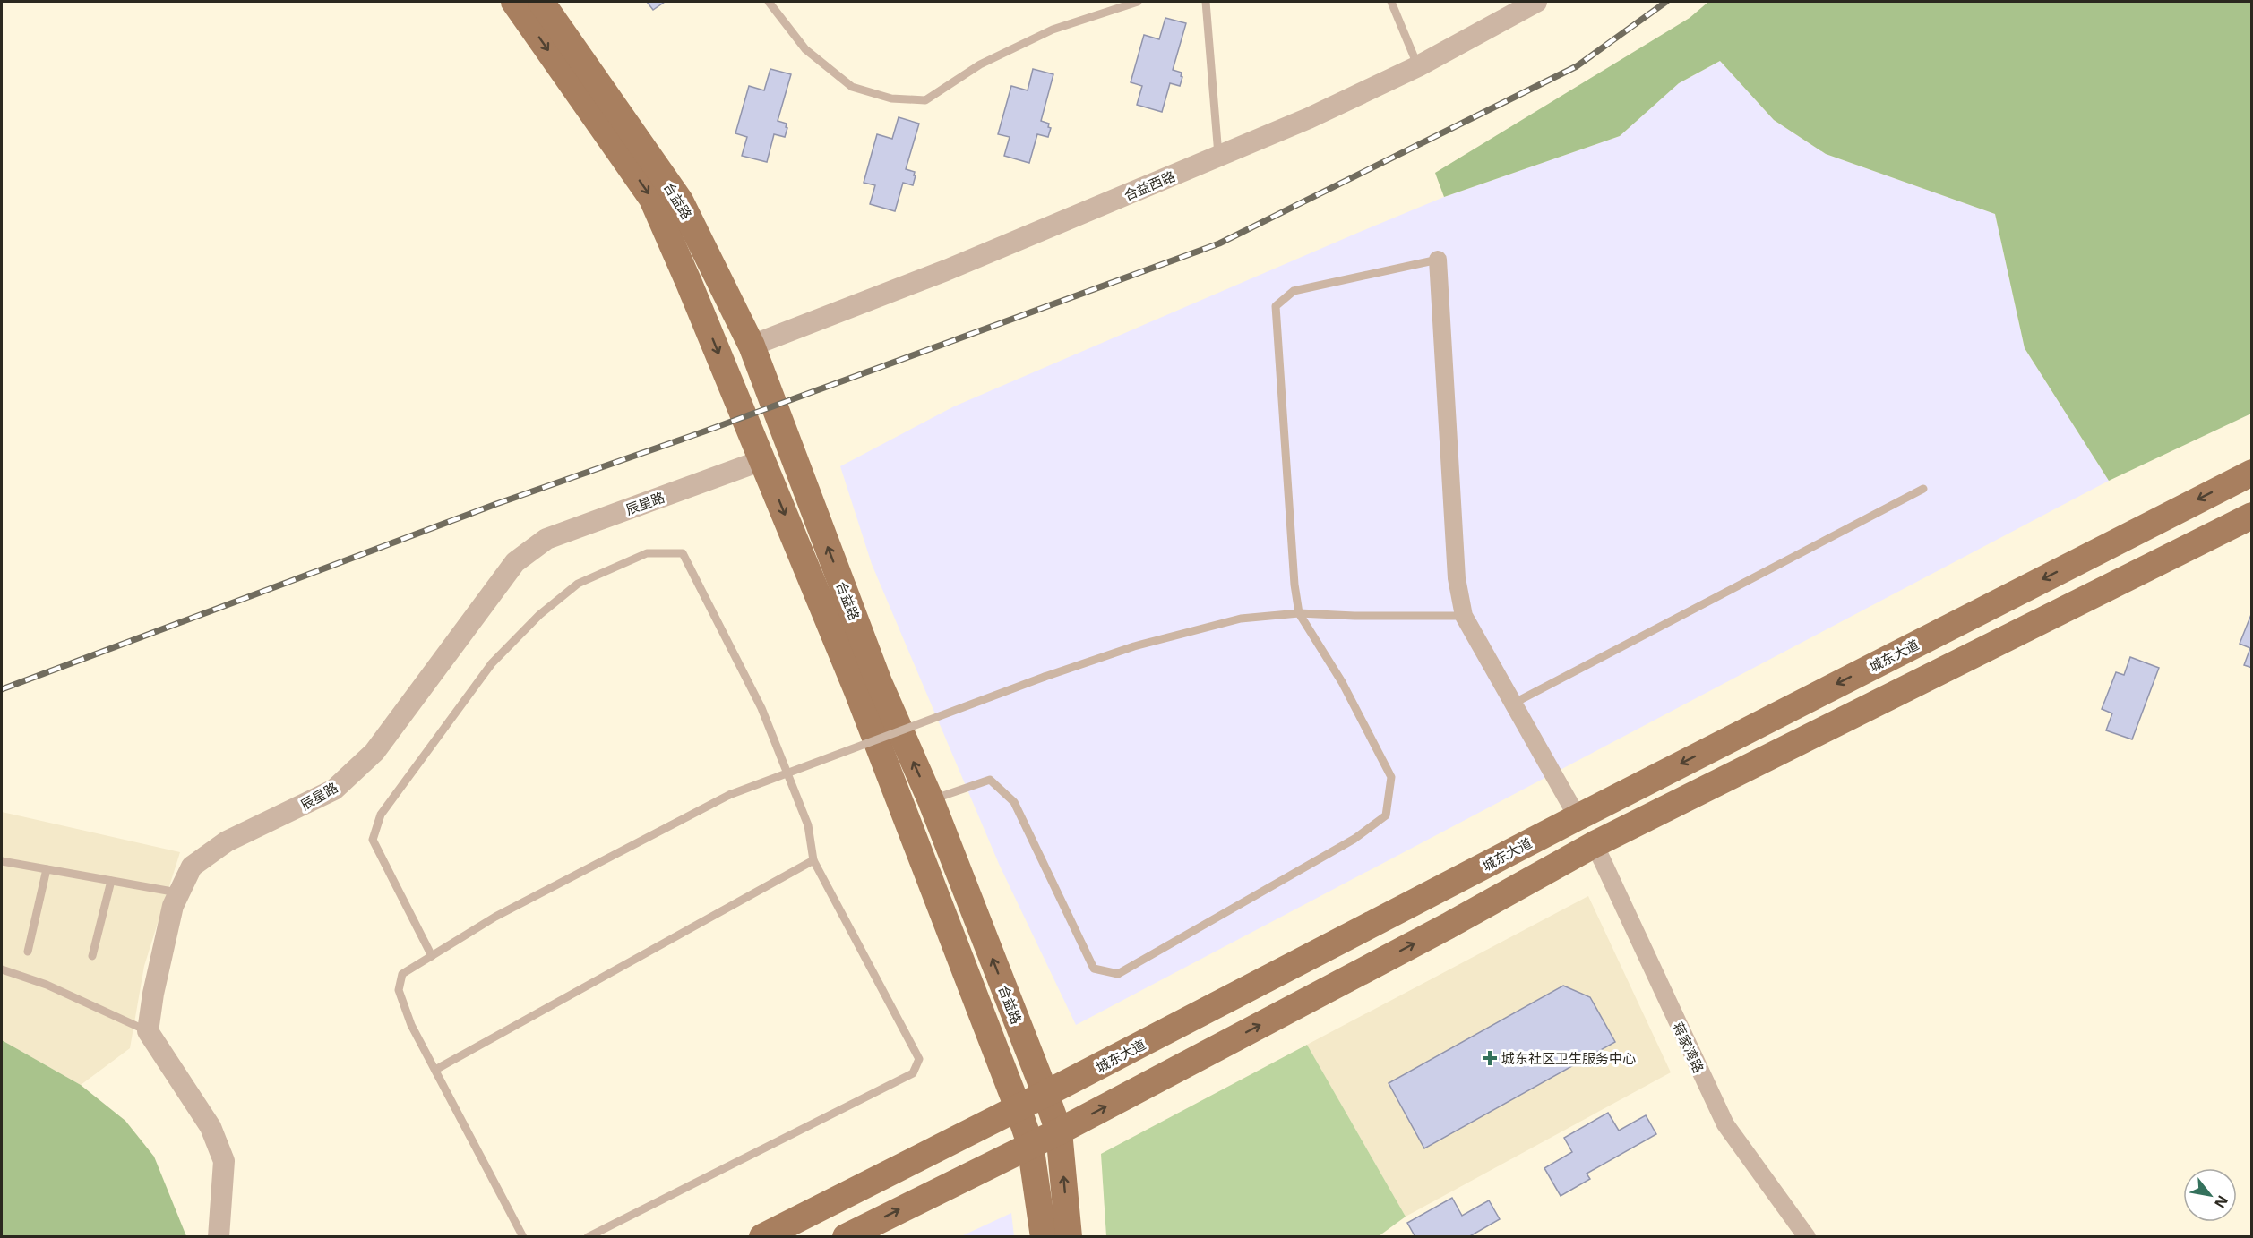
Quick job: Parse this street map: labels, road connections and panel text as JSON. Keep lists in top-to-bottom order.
{
  "streets": {
    "main road": ["合益路", "城东大道"],
    "street": ["合益西路", "辰星路", "蒋家湾路"]
  },
  "crossings": [
    ["合益西路", "合益路"],
    ["合益路", "辰星路"],
    ["合益路", "城东大道"]
  ],
  "places": {
    "health": ["城东社区卫生服务中心"]
  },
  "north": "bottom right"
}
